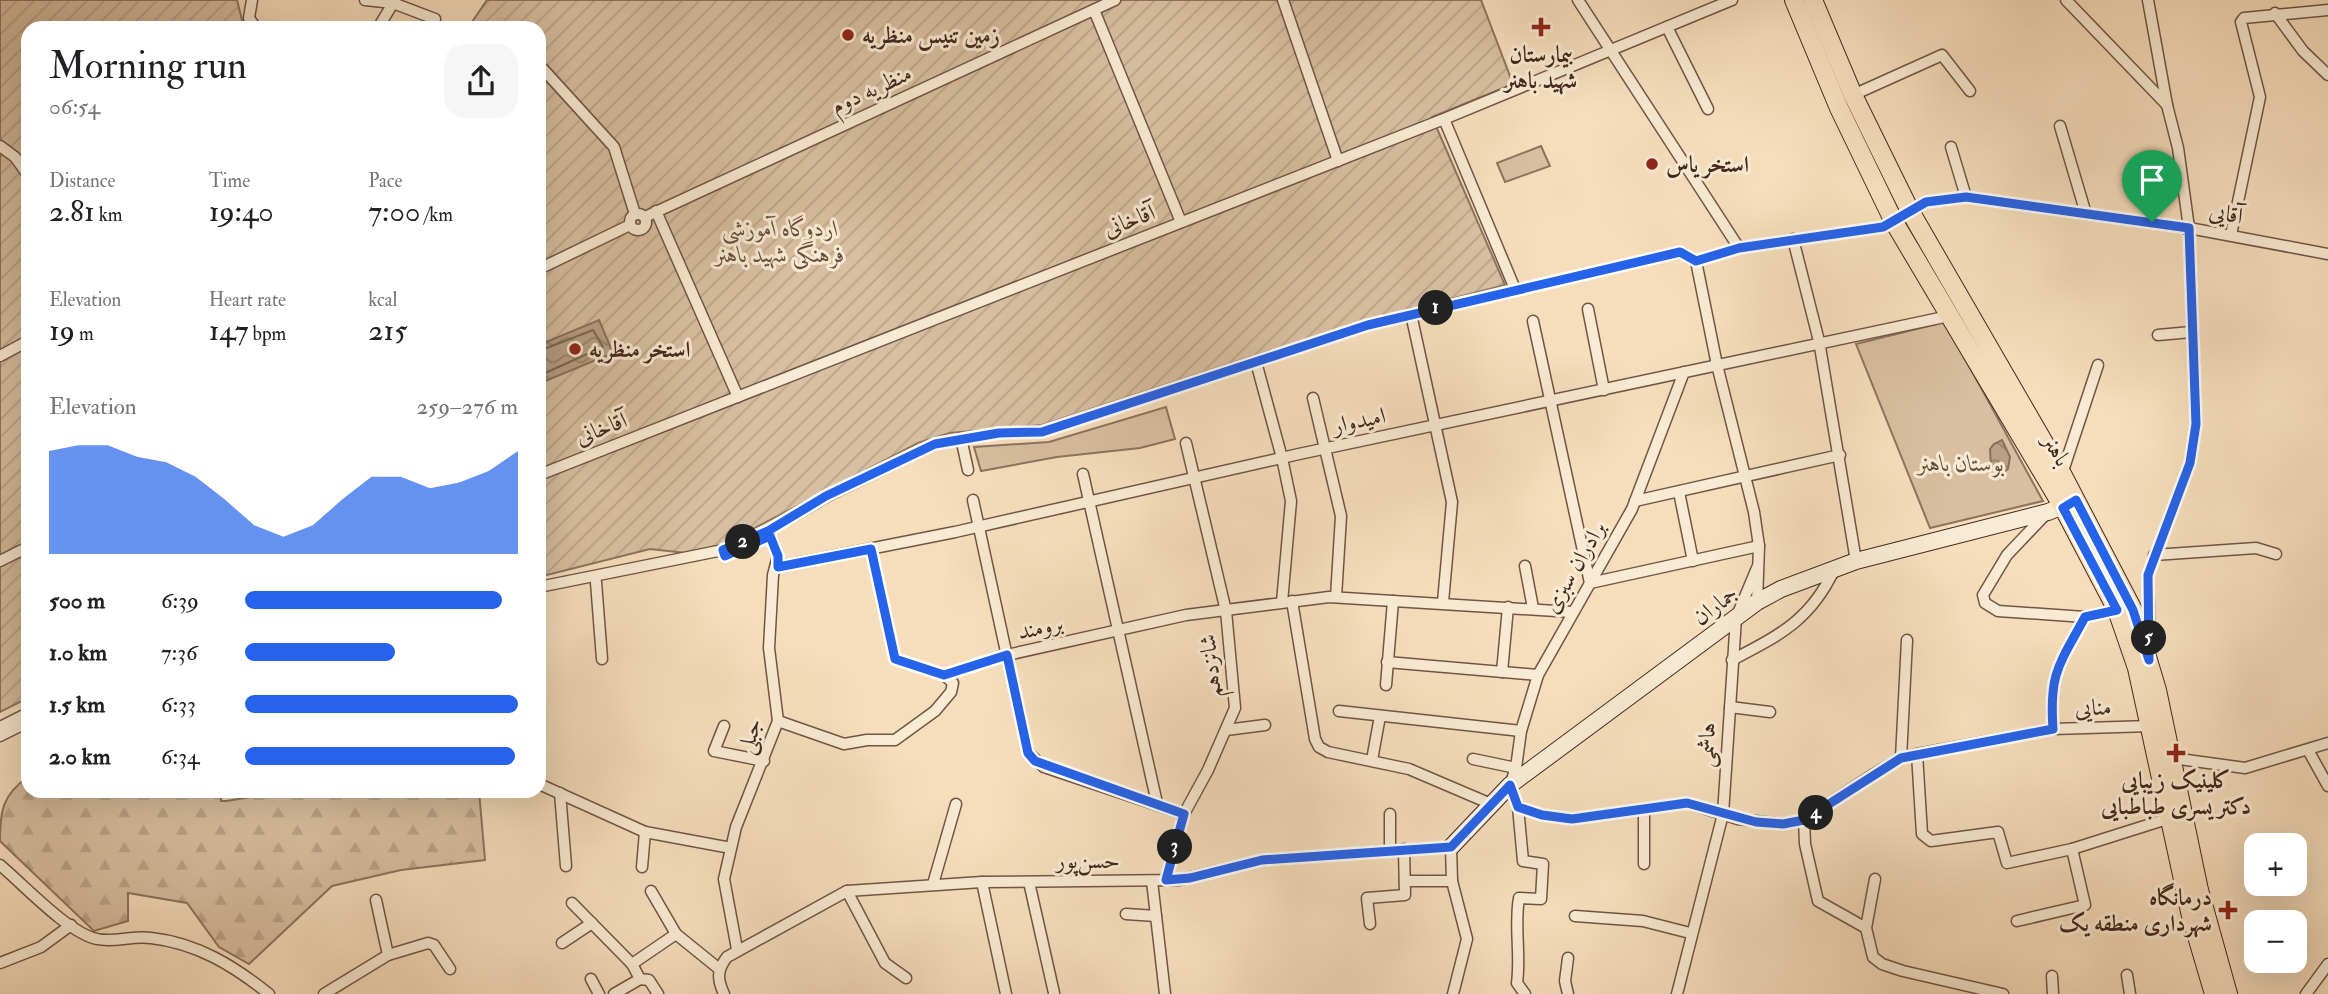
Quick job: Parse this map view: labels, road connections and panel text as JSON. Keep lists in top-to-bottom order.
{
  "streets": {
    "main road": ["باهنر", "جماران"],
    "street": [
      "منظریه دوم",
      "آقایی",
      "آقاخانی",
      "امیدوار",
      "برادران سبزی",
      "برومند",
      "شانزدهم",
      "منایی",
      "جبلی",
      "هاشمی",
      "حسن‌پور"
    ]
  },
  "crossings": [
    ["آقایی", "باهنر"],
    ["امیدوار", "باهنر"],
    ["امیدوار", "برادران سبزی"],
    ["امیدوار", "شانزدهم"],
    ["امیدوار", "جبلی"],
    ["باهنر", "جماران"],
    ["باهنر", "منایی"],
    ["برادران سبزی", "جماران"],
    ["برادران سبزی", "برومند"],
    ["جماران", "هاشمی"],
    ["جماران", "حسن‌پور"],
    ["برومند", "شانزدهم"],
    ["شانزدهم", "حسن‌پور"],
    ["منایی", "هاشمی"],
    ["جبلی", "حسن‌پور"]
  ],
  "parks": ["اردوگاه آموزشی فرهنگی شهید باهنر", "بوستان باهنر"],
  "places": {
    "health": ["بیمارستان شهید باهنر", "کلینیک زیبایی دکتر یسری طباطبایی", "درمانگاه شهرداری منطقه یک"],
    "other": ["زمین تنیس منظریه", "استخر یاس", "استخر منظریه"]
  },
  "page": {
    "heading": ["Morning run", "06:54"],
    "stats": [
      ["Distance", "2.81 km"],
      ["Time", "19:40"],
      ["Pace", "7:00 /km"],
      ["Elevation", "19 m"],
      ["Heart rate", "147 bpm"],
      ["kcal", "215"]
    ],
    "pins": [
      "1",
      "2",
      "5",
      "4",
      "3"
    ],
    "chart": ["Elevation", "259–276 m"],
    "list": [
      {
        "name": "500 m",
        "note": "6:39"
      },
      {
        "name": "1.0 km",
        "note": "7:36"
      },
      {
        "name": "1.5 km",
        "note": "6:33"
      },
      {
        "name": "2.0 km",
        "note": "6:34"
      }
    ],
    "map_buttons": ["+", "−"]
  }
}
